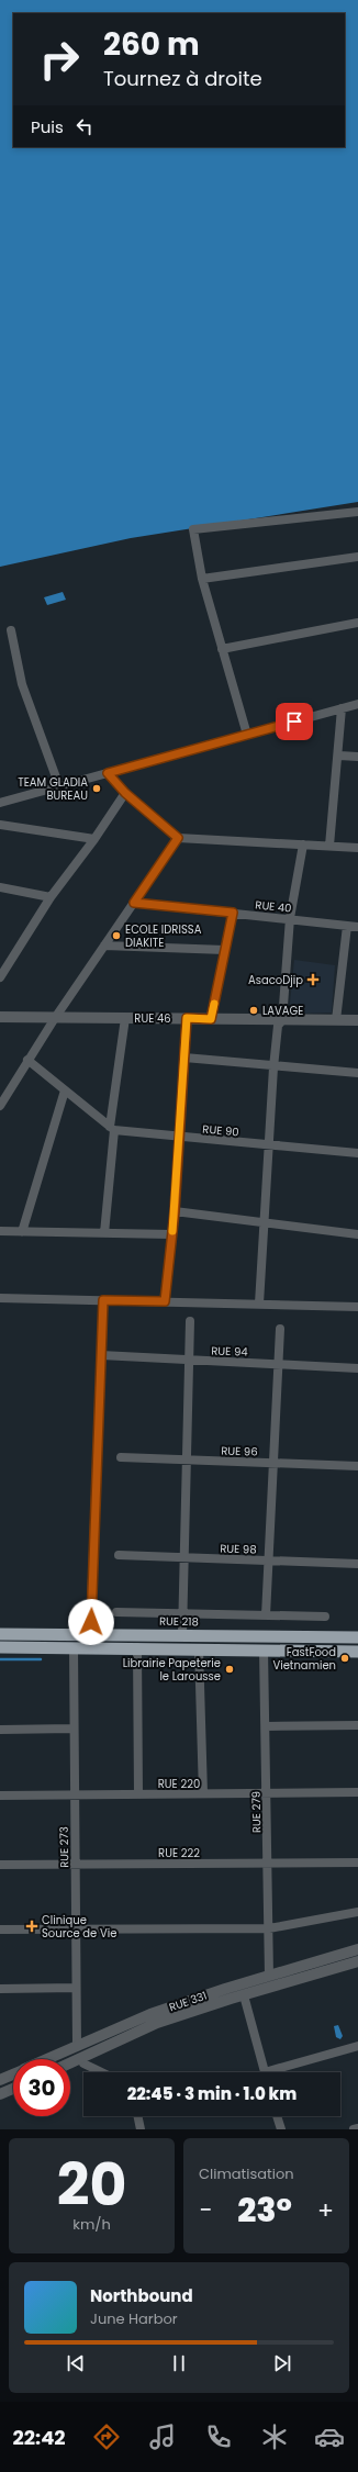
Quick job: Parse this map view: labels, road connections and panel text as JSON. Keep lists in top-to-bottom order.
{
  "streets": {
    "highway": ["RUE 218"],
    "street": [
      "RUE 40",
      "RUE 46",
      "RUE 90",
      "RUE 94",
      "RUE 96",
      "RUE 98",
      "RUE 220",
      "RUE 279",
      "RUE 273",
      "RUE 222",
      "RUE 331"
    ]
  },
  "crossings": [
    ["RUE 220", "RUE 279"],
    ["RUE 220", "RUE 273"],
    ["RUE 279", "RUE 222"],
    ["RUE 279", "RUE 331"],
    ["RUE 273", "RUE 222"],
    ["RUE 273", "RUE 331"]
  ],
  "places": {
    "other": [
      "TEAM GLADIA BUREAU",
      "ECOLE IDRISSA DIAKITE",
      "LAVAGE",
      "FastFood Vietnamien",
      "Librairie Papeterie le Larousse"
    ],
    "health": ["AsacoDjip", "Clinique Source de Vie"]
  },
  "page": {
    "turn": ["260 m", "Tournez à droite"],
    "then": "Puis",
    "limit": "30",
    "trip": "22:45 · 3 min · 1.0 km",
    "tile": [
      ["20", "km/h"],
      "Climatisation"
    ],
    "heat": ["−", "23°", "+"],
    "song": ["Northbound", "June Harbor"],
    "tabs": "22:42"
  }
}
